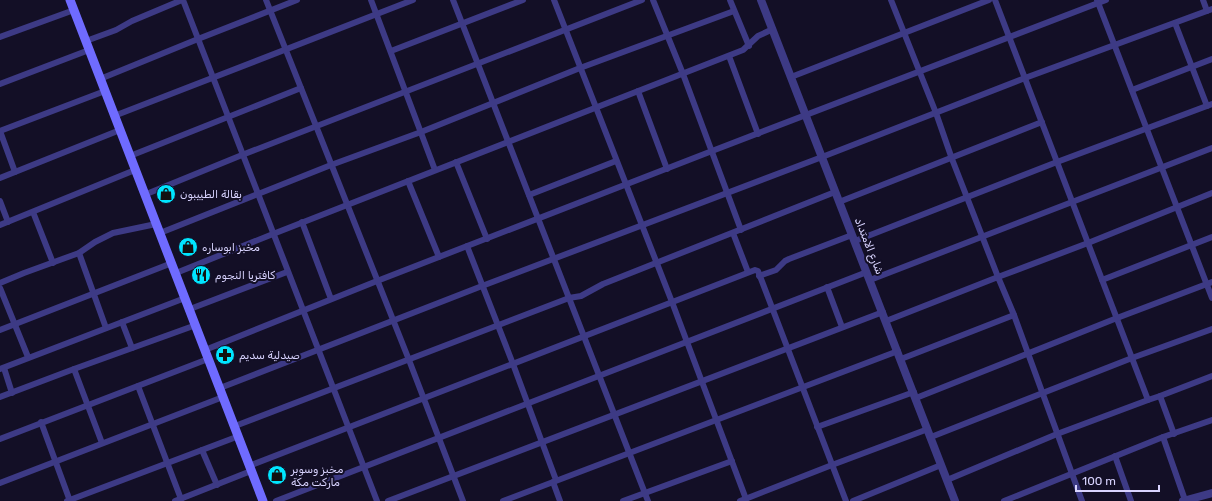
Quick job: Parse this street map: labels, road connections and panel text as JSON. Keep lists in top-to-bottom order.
{
  "streets": {
    "street": ["شارع الامتداد"]
  },
  "places": {
    "shop": ["بقالة الطييبون", "مخبز ابوساره", "مخبز وسوبر ماركت مكة"],
    "restaurant": ["كافتريا النجوم"],
    "pharmacy": ["صيدلية سديم"]
  },
  "scale_bar": "100 m"
}
